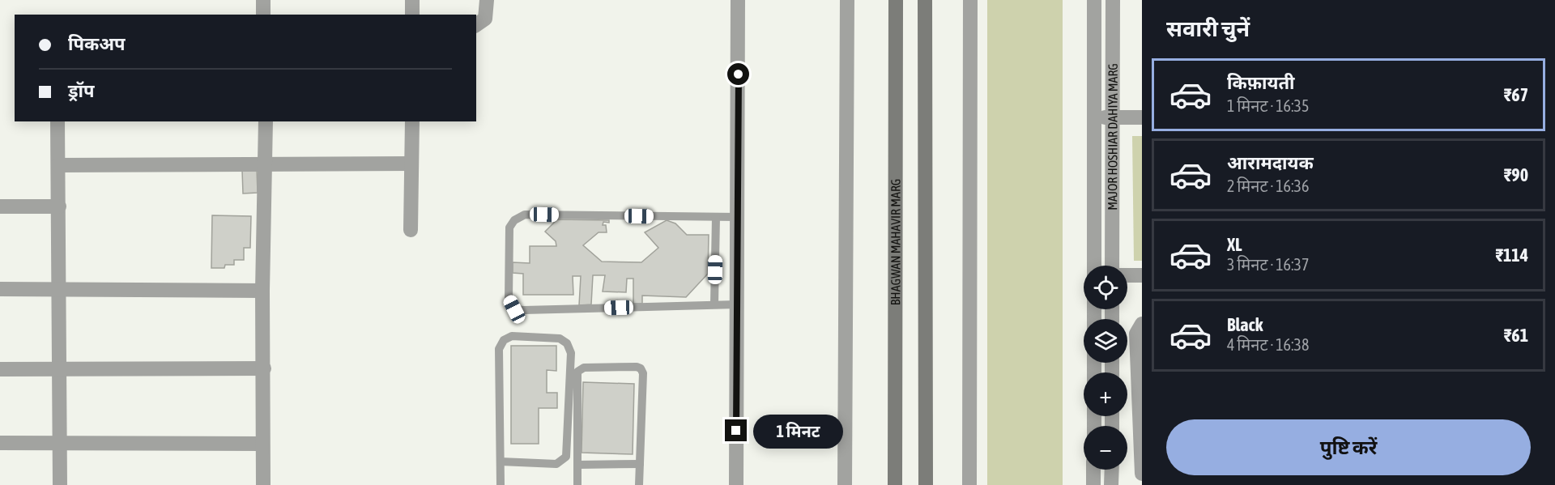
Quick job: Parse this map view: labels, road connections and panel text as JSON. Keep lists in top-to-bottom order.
{
  "streets": {
    "main road": ["BHAGWAN MAHAVIR MARG"],
    "street": ["MAJOR HOSHIAR DAHIYA MARG"]
  },
  "page": {
    "heading": "सवारी चुनें",
    "banner": ["पिकअप", "ड्रॉप"],
    "list": [
      {
        "name": "किफ़ायती",
        "note": "1 मिनट · 16:35",
        "value": "₹67"
      },
      {
        "name": "आरामदायक",
        "note": "2 मिनट · 16:36",
        "value": "₹90"
      },
      {
        "name": "XL",
        "note": "3 मिनट · 16:37",
        "value": "₹114"
      },
      {
        "name": "Black",
        "note": "4 मिनट · 16:38",
        "value": "₹61"
      }
    ],
    "map_buttons": ["+", "−"],
    "buttons": "पुष्टि करें",
    "bubble": "1 मिनट"
  }
}
